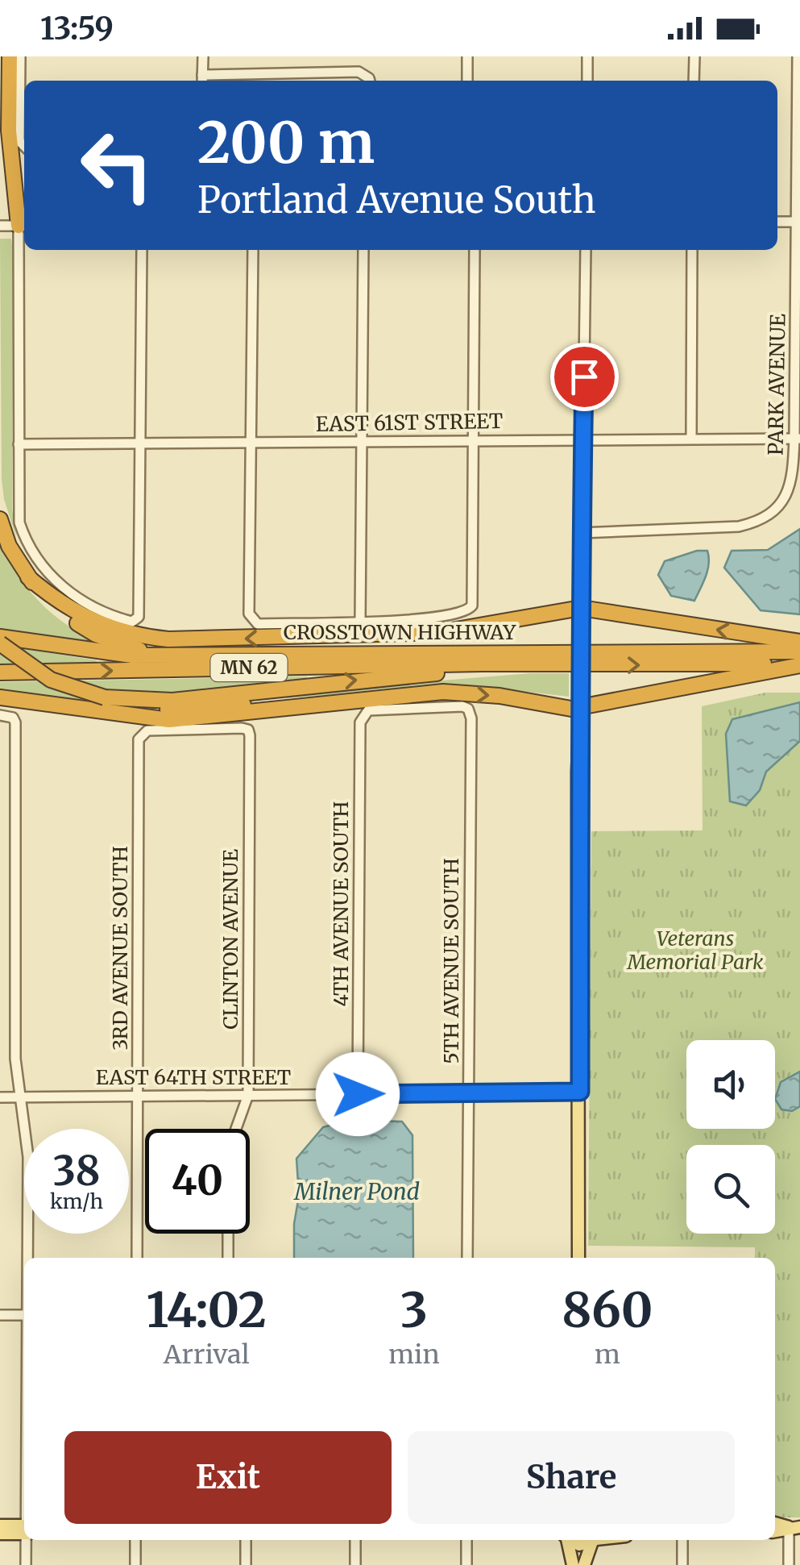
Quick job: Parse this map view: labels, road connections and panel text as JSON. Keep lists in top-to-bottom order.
{
  "streets": {
    "highway": ["CROSSTOWN HIGHWAY", "MN 62"],
    "street": [
      "PARK AVENUE",
      "EAST 61ST STREET",
      "4TH AVENUE SOUTH",
      "CLINTON AVENUE",
      "3RD AVENUE SOUTH",
      "5TH AVENUE SOUTH",
      "EAST 64TH STREET"
    ]
  },
  "crossings": [
    ["PARK AVENUE", "EAST 61ST STREET"],
    ["4TH AVENUE SOUTH", "5TH AVENUE SOUTH"],
    ["4TH AVENUE SOUTH", "EAST 64TH STREET"],
    ["CLINTON AVENUE", "3RD AVENUE SOUTH"],
    ["CLINTON AVENUE", "EAST 64TH STREET"],
    ["3RD AVENUE SOUTH", "EAST 64TH STREET"],
    ["5TH AVENUE SOUTH", "EAST 64TH STREET"]
  ],
  "water": ["Milner Pond"],
  "parks": ["Veterans Memorial Park"],
  "page": {
    "status": "13:59",
    "turn": ["200 m", "Portland Avenue South"],
    "speed": "38 km/h",
    "limit": "40",
    "eta": [
      "14:02",
      "Arrival",
      "3",
      "min",
      "860",
      "m"
    ],
    "buttons": ["Exit", "Share"]
  }
}
